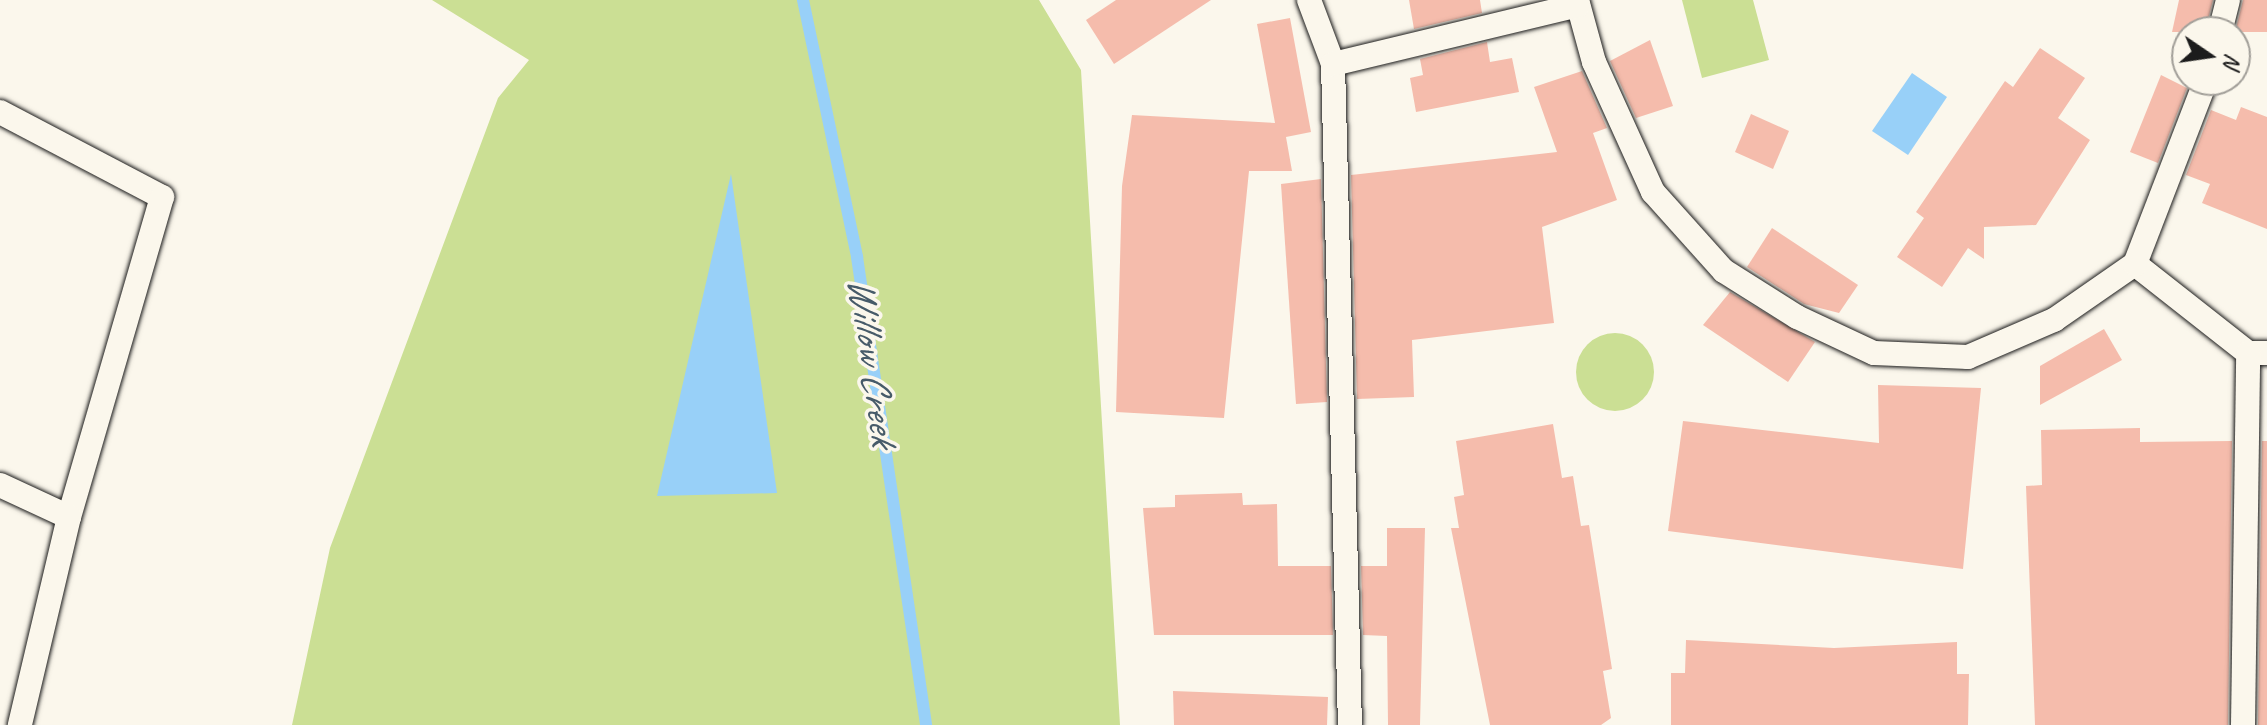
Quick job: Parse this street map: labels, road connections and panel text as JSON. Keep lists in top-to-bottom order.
{
  "water": ["Willow Creek"],
  "north": "right"
}
